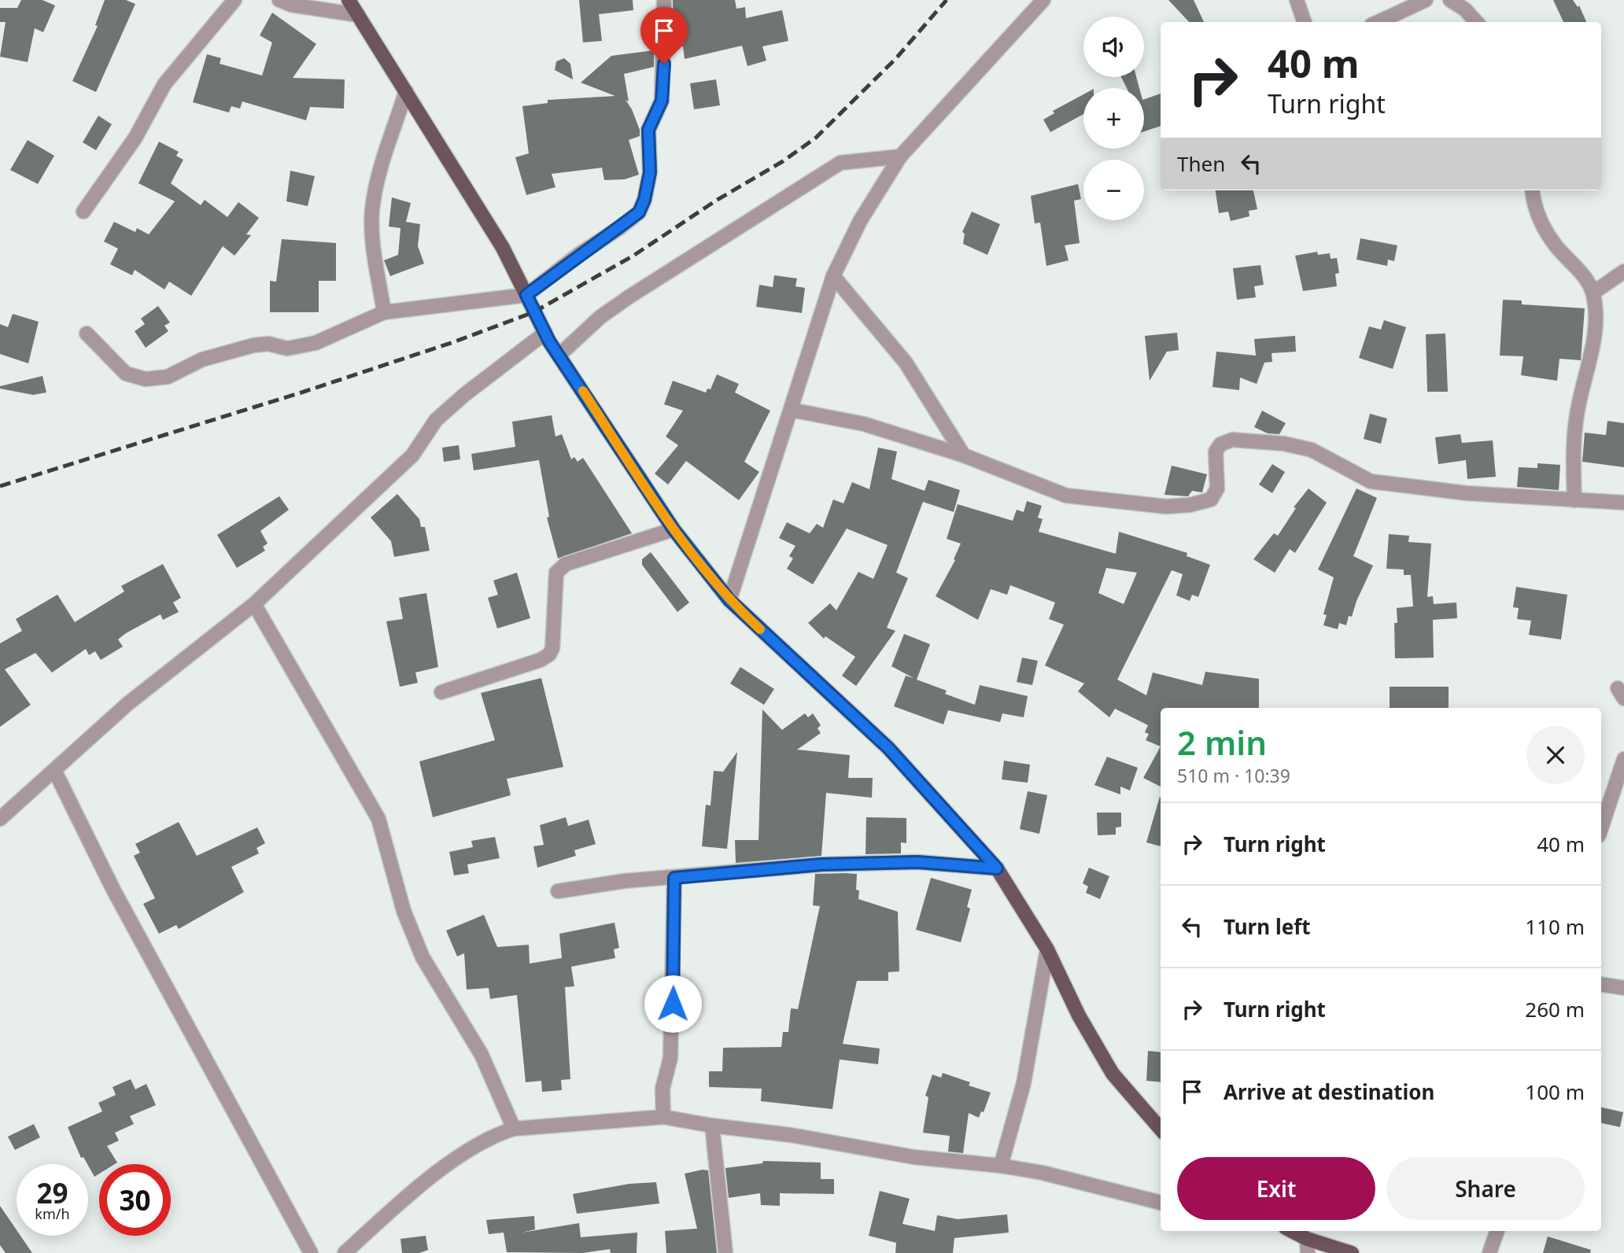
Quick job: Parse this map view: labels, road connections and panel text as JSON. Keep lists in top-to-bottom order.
{
  "page": {
    "map_buttons": ["+", "−"],
    "turn": ["40 m", "Turn right"],
    "then": "Then",
    "heading": ["2 min", "510 m · 10:39"],
    "list": [
      {
        "name": "Turn right",
        "value": "40 m"
      },
      {
        "name": "Turn left",
        "value": "110 m"
      },
      {
        "name": "Turn right",
        "value": "260 m"
      },
      {
        "name": "Arrive at destination",
        "value": "100 m"
      }
    ],
    "buttons": ["Exit", "Share"],
    "speed": "29 km/h",
    "limit": "30"
  }
}
